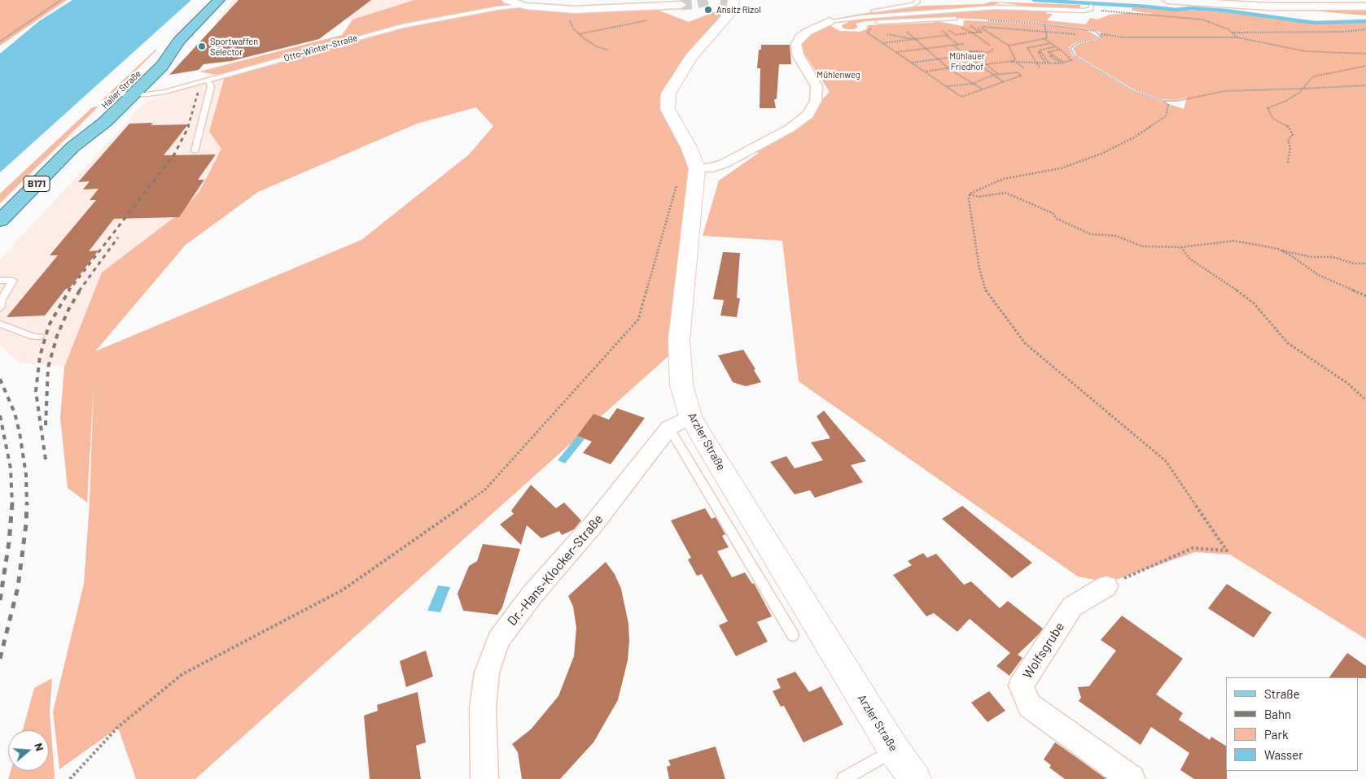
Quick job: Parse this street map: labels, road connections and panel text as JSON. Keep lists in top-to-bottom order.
{
  "streets": {
    "main road": ["Haller Straße", "B171", "Arzler Straße"],
    "street": ["Dr.-Hans-Klocker-Straße", "Wolfsgrube"],
    "lane": ["Otto-Winter-Straße"]
  },
  "crossings": [
    ["Otto-Winter-Straße", "Haller Straße"],
    ["Arzler Straße", "Dr.-Hans-Klocker-Straße"]
  ],
  "parks": ["Mühlauer Friedhof", "Mühlenweg"],
  "places": ["Ansitz Rizol", "Sportwaffen Selector"],
  "legend": [
    "Straße",
    "Bahn",
    "Park",
    "Wasser"
  ],
  "north": "right"
}
